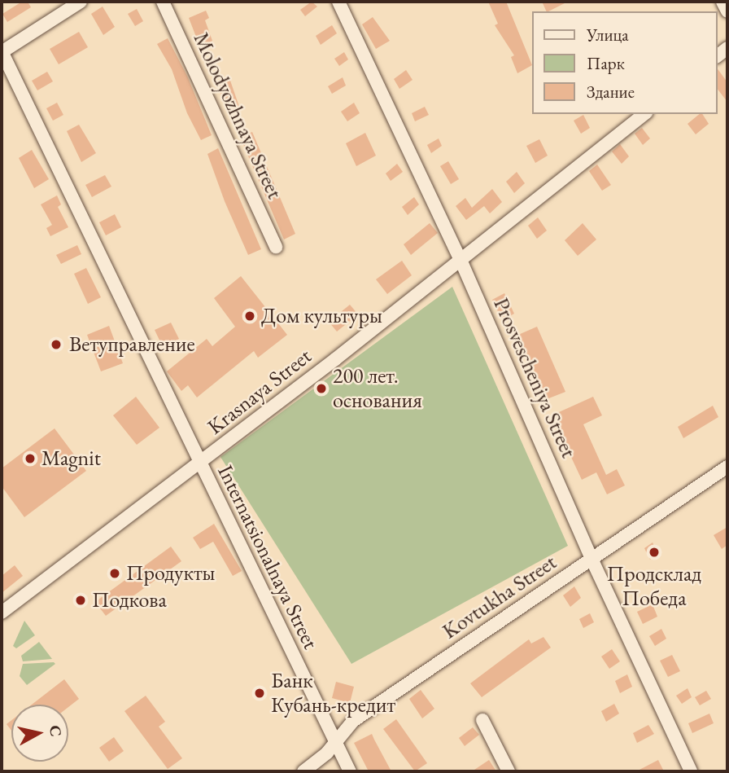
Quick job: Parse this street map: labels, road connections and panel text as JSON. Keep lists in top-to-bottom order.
{
  "streets": {
    "street": [
      "Molodyozhnaya Street",
      "Prosvescheniya Street",
      "Krasnaya Street",
      "Internatsionalnaya Street",
      "Kovtukha Street"
    ]
  },
  "crossings": [
    ["Prosvescheniya Street", "Krasnaya Street"],
    ["Prosvescheniya Street", "Kovtukha Street"],
    ["Krasnaya Street", "Internatsionalnaya Street"],
    ["Internatsionalnaya Street", "Kovtukha Street"]
  ],
  "places": [
    "Дом культуры",
    "Ветуправление",
    "200 лет. основания",
    "Magnit",
    "Продсклад Победа",
    "Продукты",
    "Подкова",
    "Банк Кубань-кредит"
  ],
  "legend": ["Улица", "Парк", "Здание"],
  "north": "right"
}
